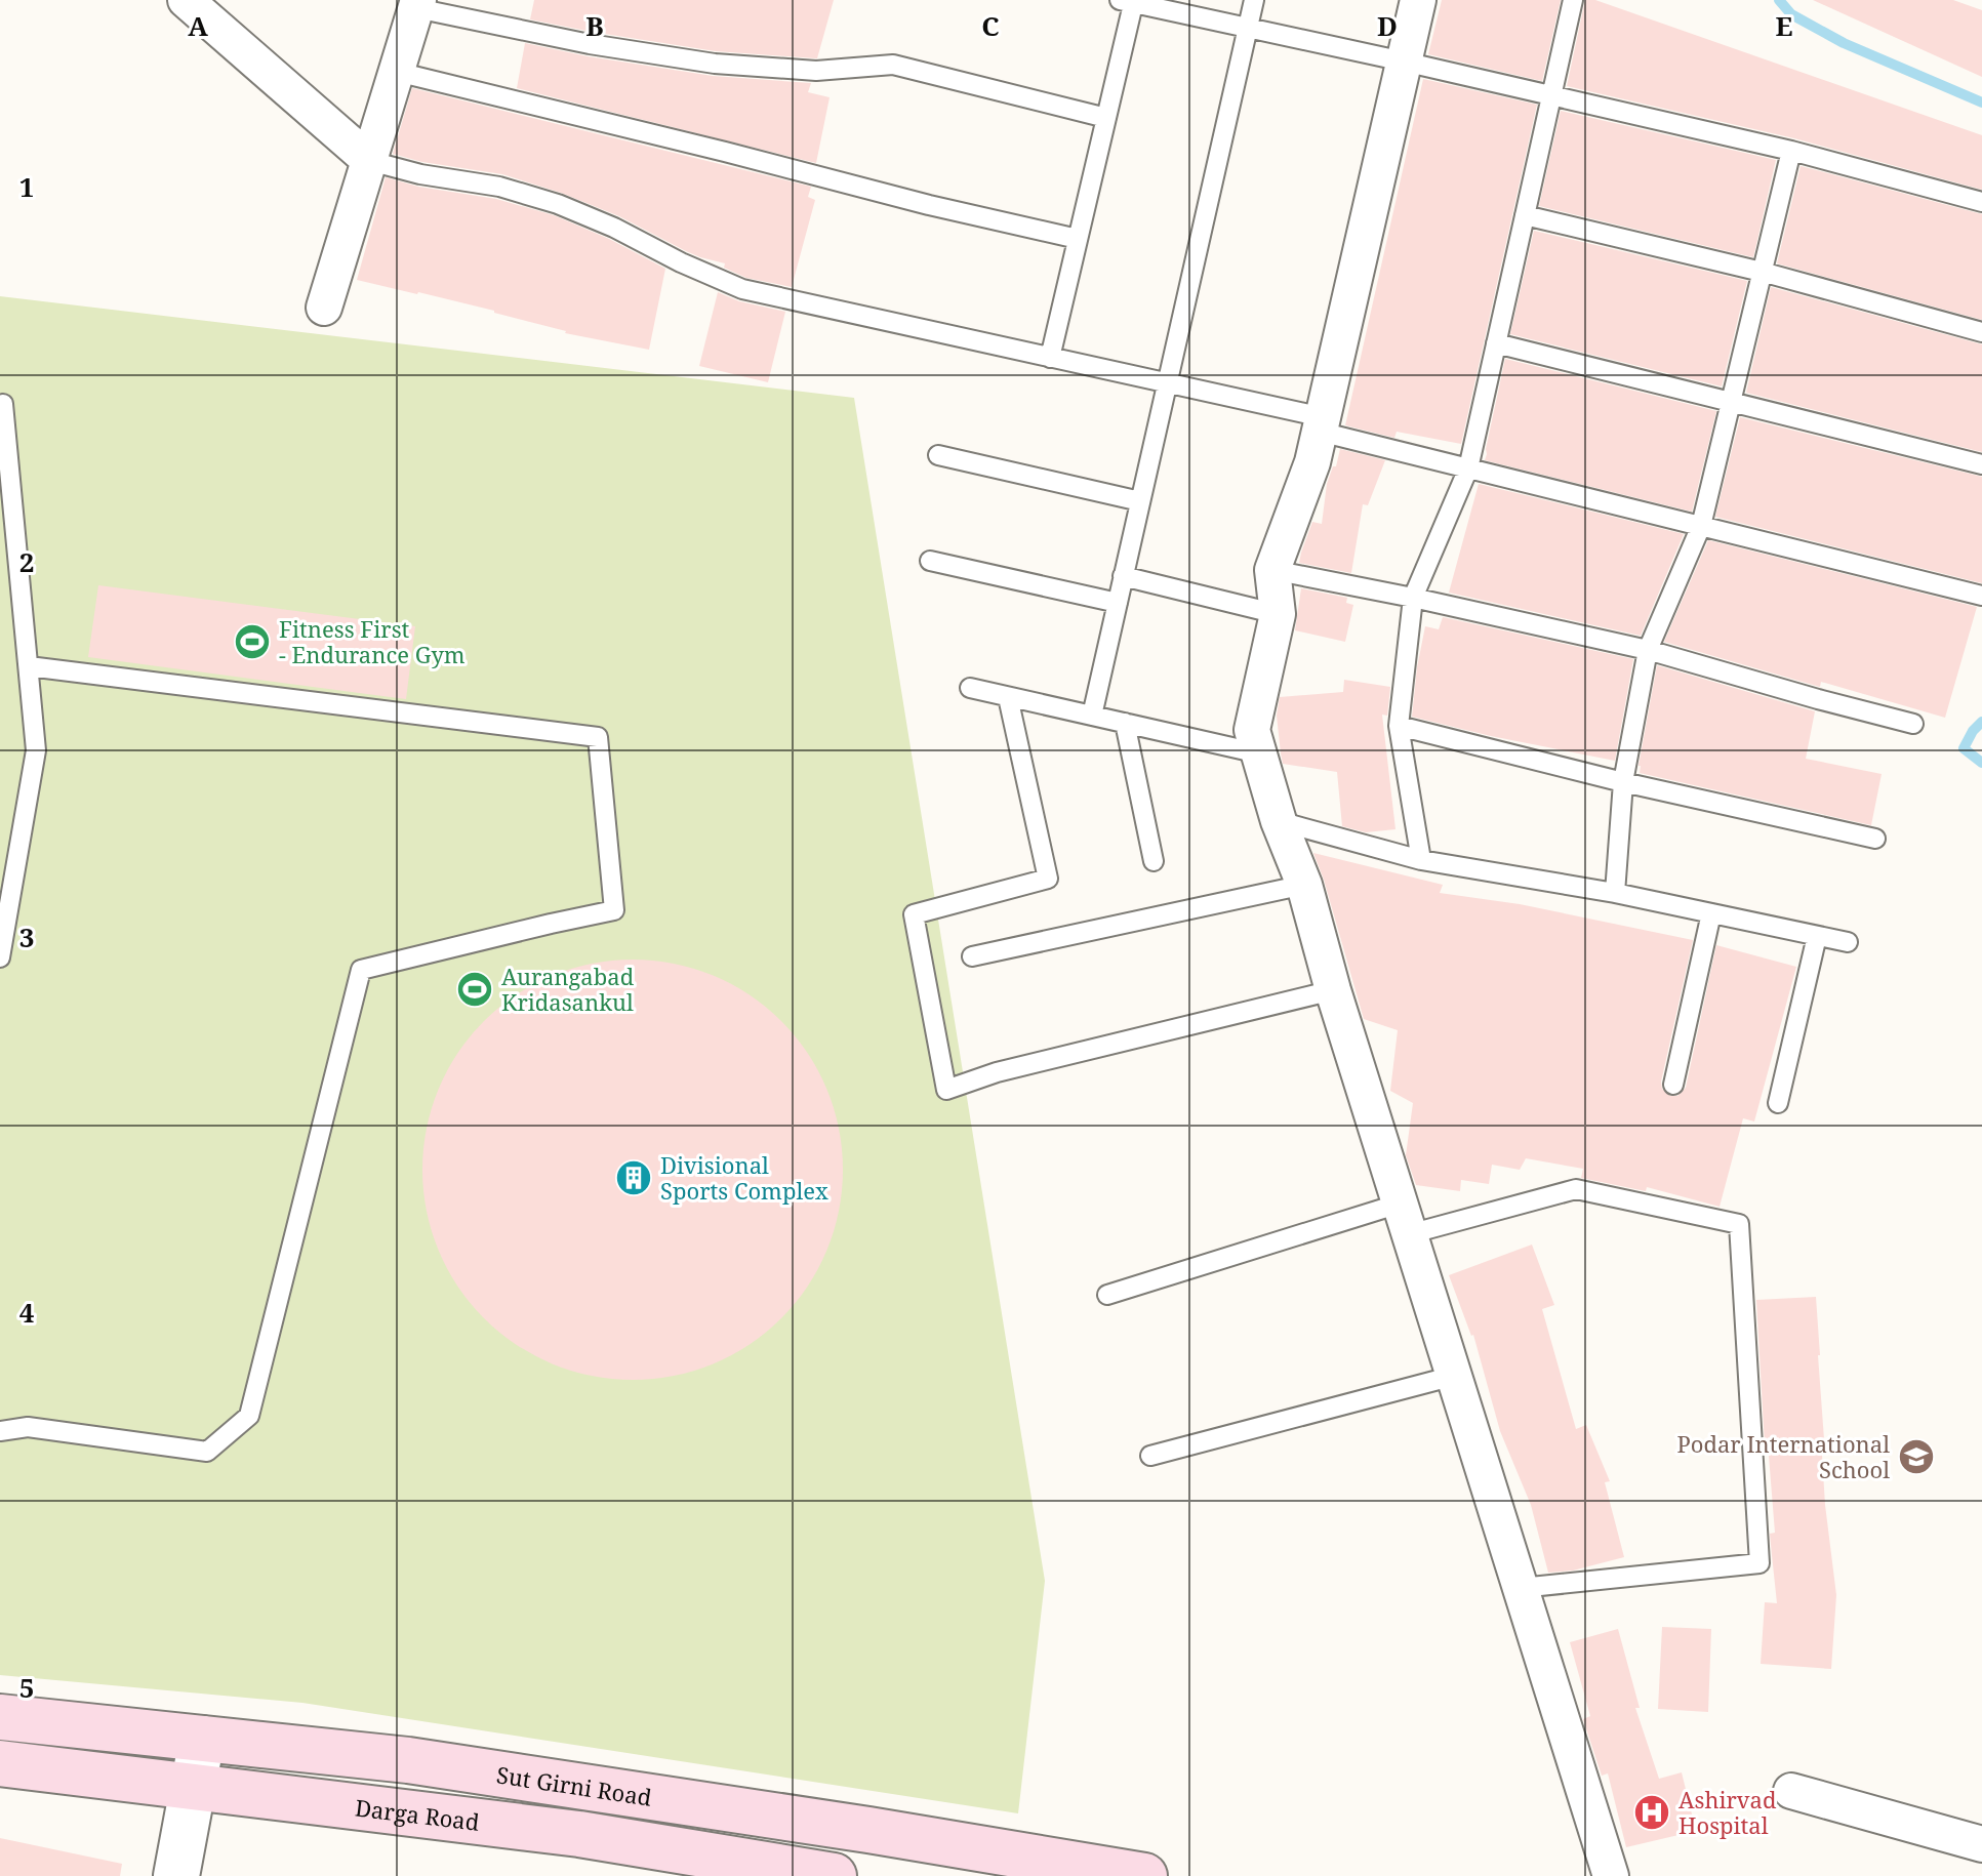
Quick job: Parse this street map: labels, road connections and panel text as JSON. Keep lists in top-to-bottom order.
{
  "streets": {
    "main road": ["Sut Girni Road", "Darga Road"]
  },
  "places": {
    "sports": ["Fitness First - Endurance Gym", "Aurangabad Kridasankul"],
    "building": ["Divisional Sports Complex"],
    "school or university": ["Podar International School"],
    "hospital": ["Ashirvad Hospital"]
  },
  "grid": {
    "columns": [
      "A",
      "B",
      "C",
      "D",
      "E"
    ],
    "rows": [
      "1",
      "2",
      "3",
      "4",
      "5"
    ]
  }
}
